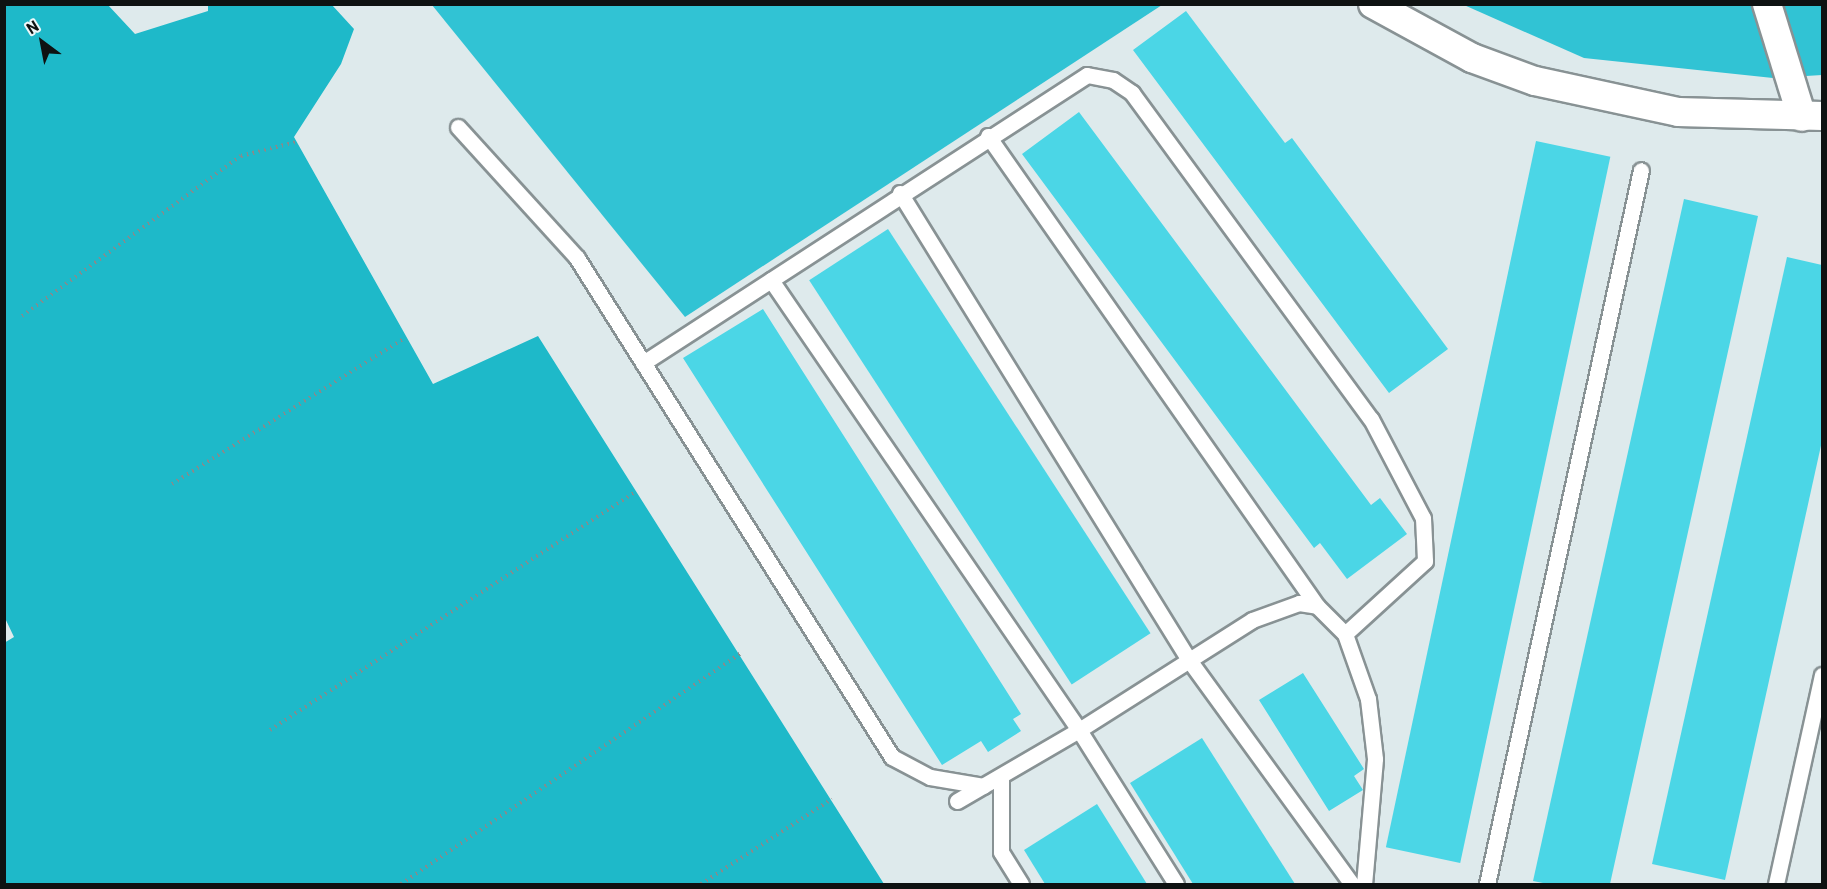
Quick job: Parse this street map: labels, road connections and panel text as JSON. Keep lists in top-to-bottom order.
{
  "north": "top left"
}
